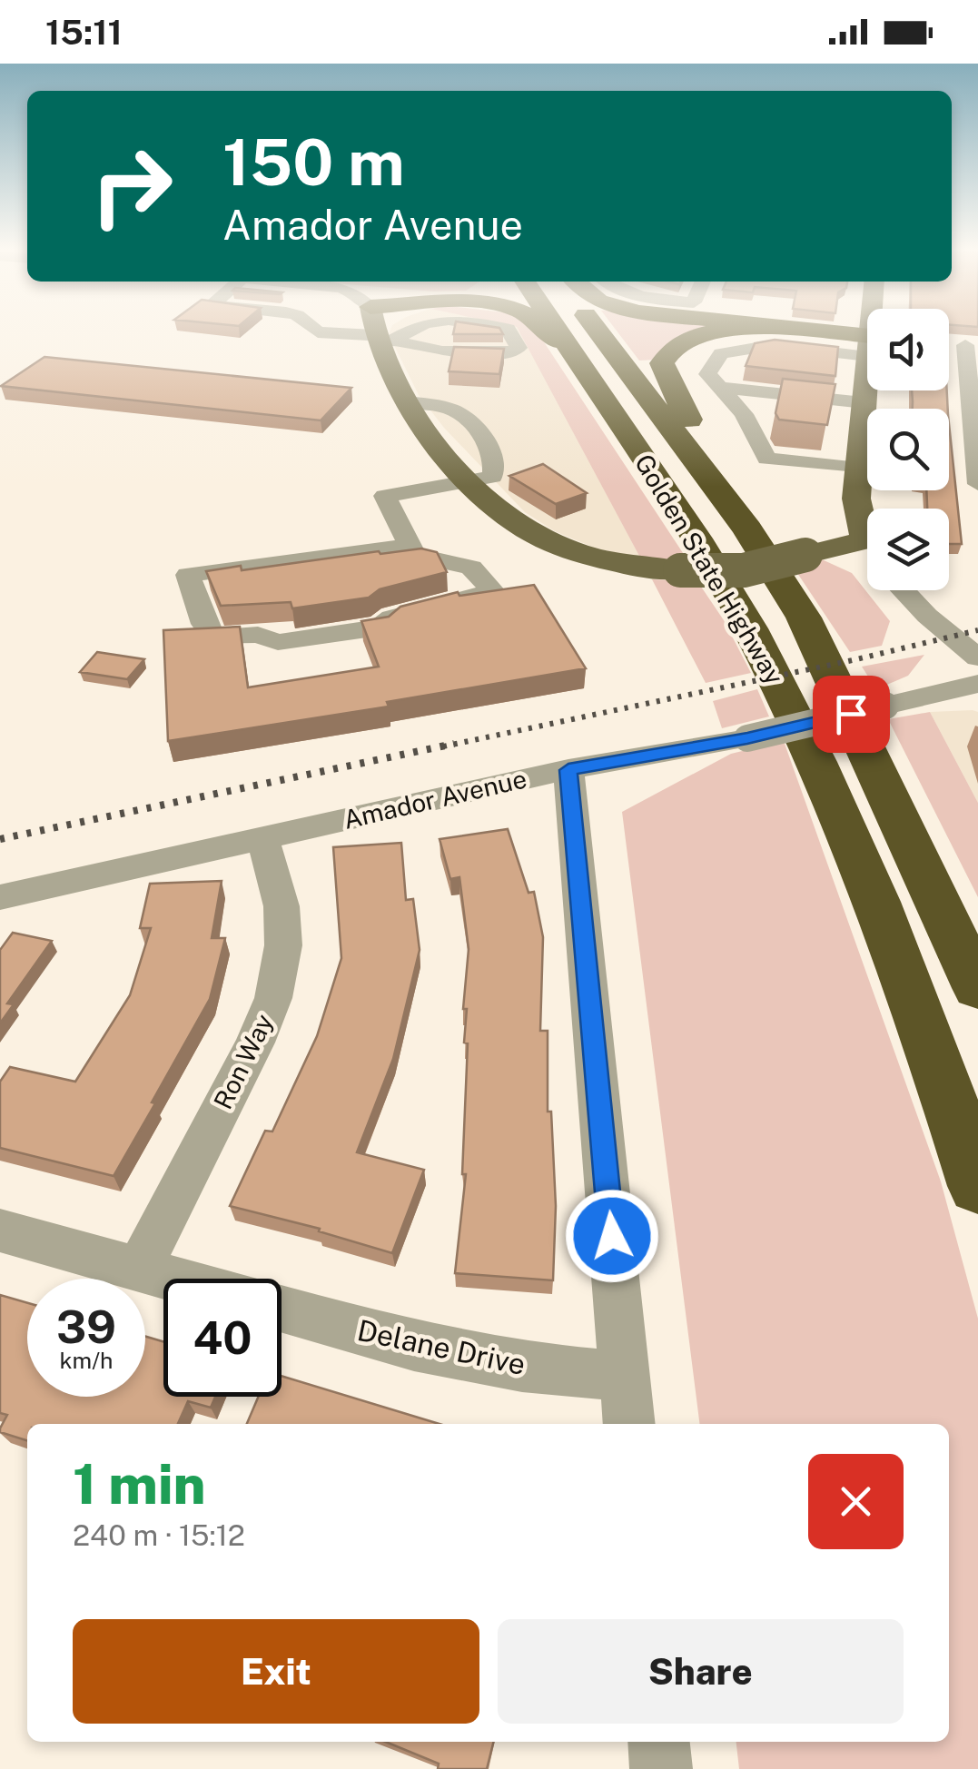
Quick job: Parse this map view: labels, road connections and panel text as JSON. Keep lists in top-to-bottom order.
{
  "streets": {
    "highway": ["Golden State Highway"],
    "street": ["Amador Avenue", "Ron Way", "Delane Drive"]
  },
  "crossings": [
    ["Amador Avenue", "Ron Way"]
  ],
  "page": {
    "status": "15:11",
    "turn": ["150 m", "Amador Avenue"],
    "speed": "39 km/h",
    "limit": "40",
    "heading": ["1 min", "240 m · 15:12"],
    "buttons": ["Exit", "Share"]
  }
}
